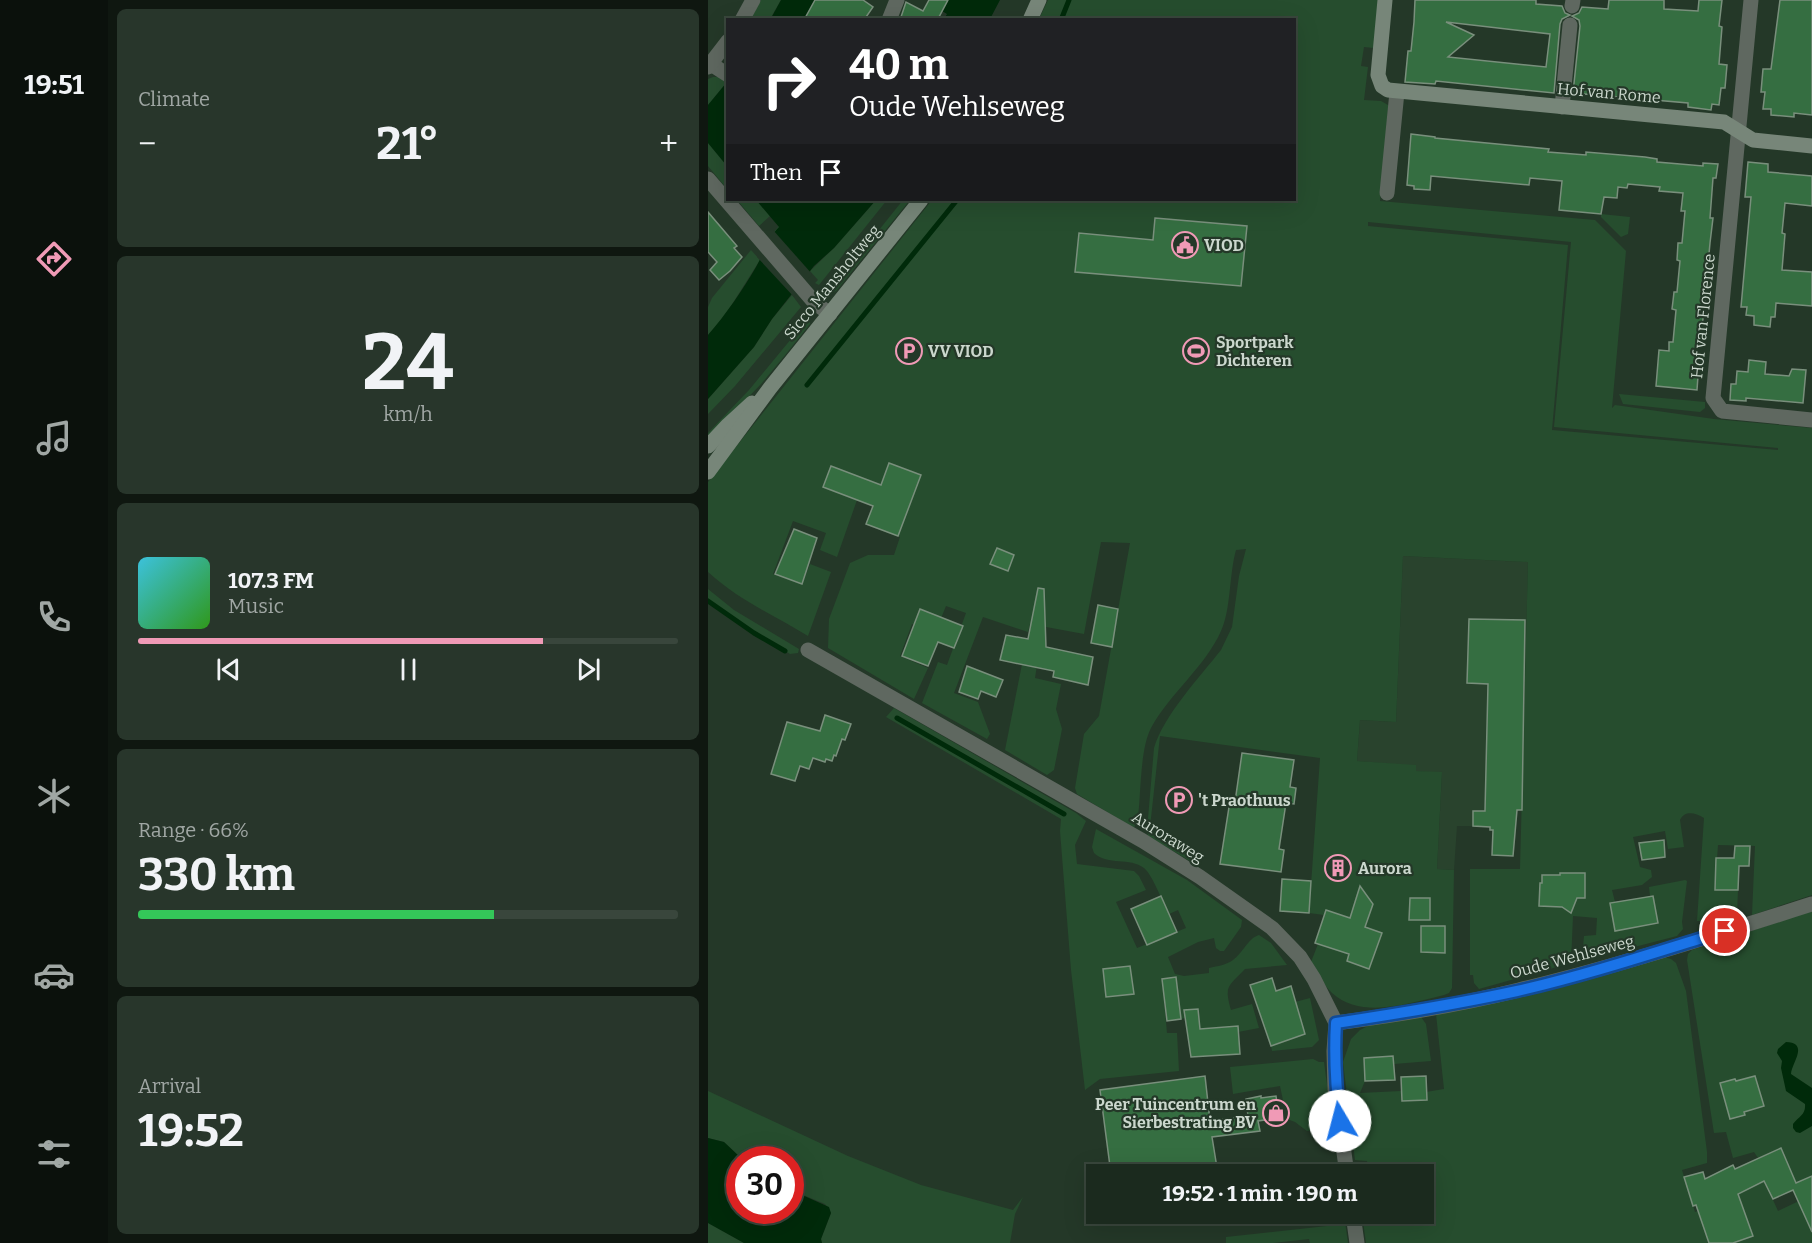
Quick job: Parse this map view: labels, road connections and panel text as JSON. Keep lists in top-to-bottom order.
{
  "streets": {
    "street": [
      "Hof van Rome",
      "Sicco Mansholtweg",
      "Hof van Florence",
      "Auroraweg",
      "Oude Wehlseweg"
    ]
  },
  "crossings": [
    ["Hof van Rome", "Hof van Florence"],
    ["Auroraweg", "Oude Wehlseweg"]
  ],
  "places": {
    "public building": ["VIOD"],
    "parking": ["VV VIOD", "'t Praothuus"],
    "sports": ["Sportpark Dichteren"],
    "building": ["Aurora"],
    "shop": ["Peer Tuincentrum en Sierbestrating BV"]
  },
  "page": {
    "tabs": "19:51",
    "tile": [
      "Climate",
      ["24", "km/h"],
      ["Range · 66%", "330 km"],
      ["Arrival", "19:52"]
    ],
    "turn": ["40 m", "Oude Wehlseweg"],
    "heat": ["−", "21°", "+"],
    "then": "Then",
    "song": ["107.3 FM", "Music"],
    "limit": "30",
    "trip": "19:52 · 1 min · 190 m"
  }
}
